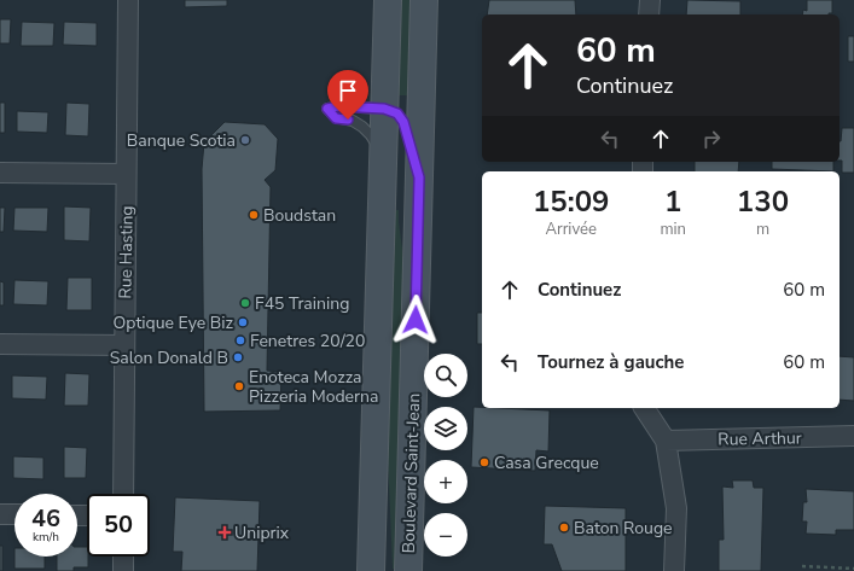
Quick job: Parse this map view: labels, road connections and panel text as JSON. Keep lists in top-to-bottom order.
{
  "streets": {
    "main road": ["Boulevard Saint-Jean"],
    "street": ["Rue Hasting", "Rue Arthur"]
  },
  "places": {
    "other": [
      "Banque Scotia",
      "Boudstan",
      "F45 Training",
      "Optique Eye Biz",
      "Fenetres 20/20",
      "Salon Donald B",
      "Enoteca Mozza Pizzeria Moderna",
      "Casa Grecque",
      "Baton Rouge"
    ],
    "health": ["Uniprix"]
  },
  "page": {
    "turn": ["60 m", "Continuez"],
    "eta": [
      "15:09",
      "Arrivée",
      "1",
      "min",
      "130",
      "m"
    ],
    "list": [
      {
        "name": "Continuez",
        "value": "60 m"
      },
      {
        "name": "Tournez à gauche",
        "value": "60 m"
      }
    ],
    "map_buttons": ["+", "−"],
    "speed": "46 km/h",
    "limit": "50"
  }
}
